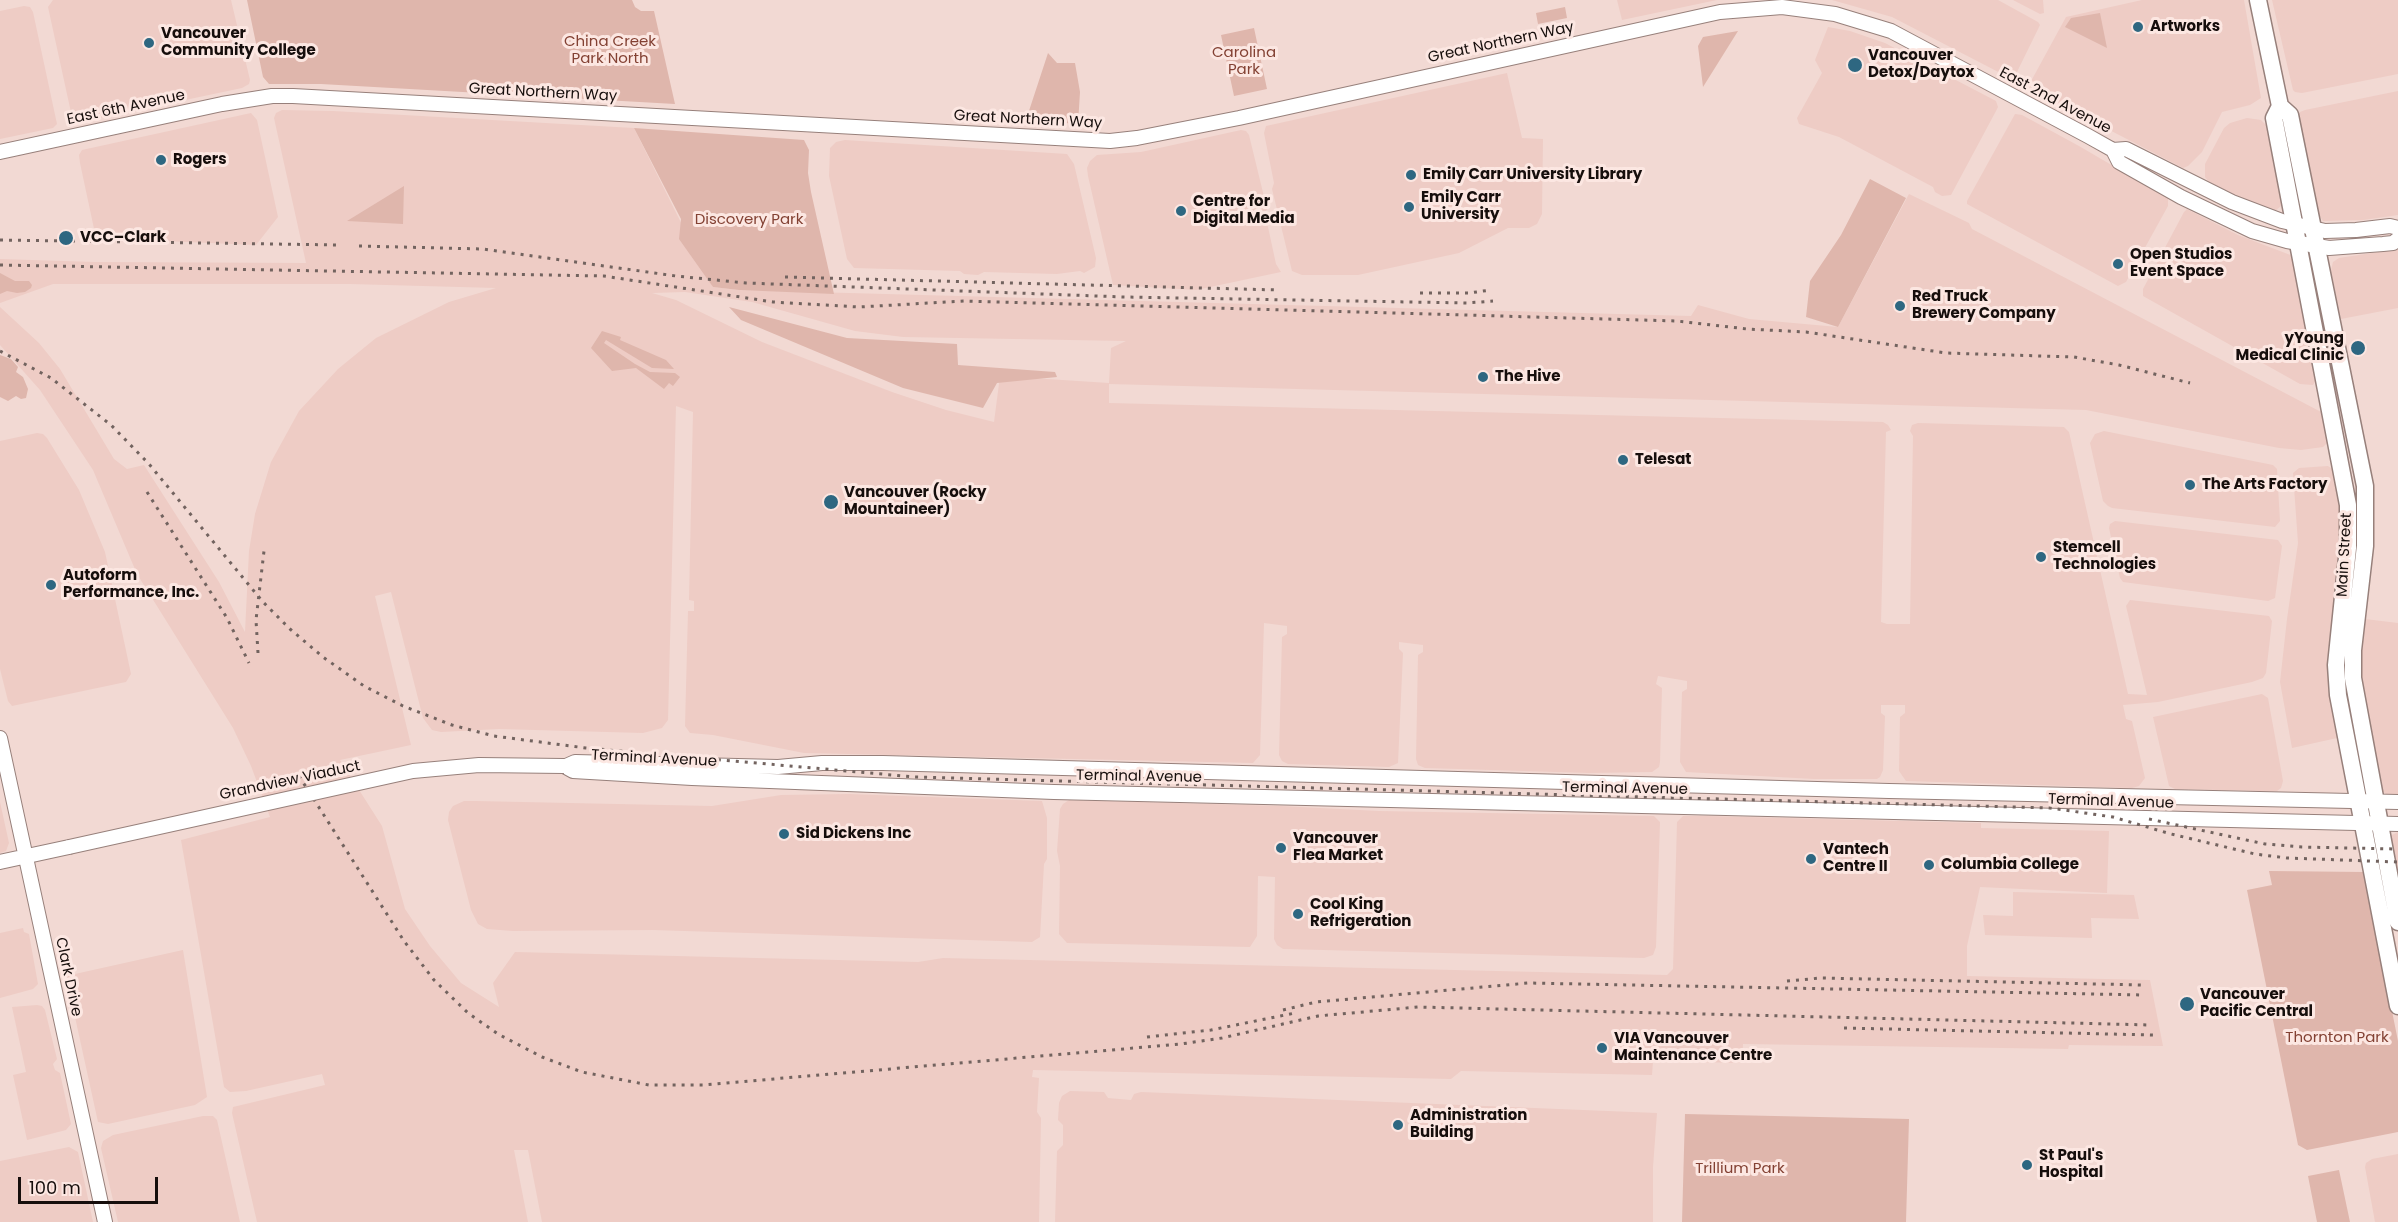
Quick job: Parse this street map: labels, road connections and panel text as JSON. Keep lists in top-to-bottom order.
{
  "streets": {
    "main road": [
      "Great Northern Way",
      "East 2nd Avenue",
      "East 6th Avenue",
      "Main Street",
      "Terminal Avenue",
      "Grandview Viaduct",
      "Clark Drive"
    ]
  },
  "crossings": [
    ["Great Northern Way", "East 2nd Avenue"],
    ["Great Northern Way", "East 6th Avenue"],
    ["East 2nd Avenue", "Main Street"],
    ["Main Street", "Terminal Avenue"],
    ["Terminal Avenue", "Grandview Viaduct"],
    ["Grandview Viaduct", "Clark Drive"]
  ],
  "parks": [
    "China Creek Park North",
    "Carolina Park",
    "Discovery Park",
    "Thornton Park",
    "Trillium Park"
  ],
  "places": [
    "Artworks",
    "Vancouver Community College",
    "Vancouver Detox/Daytox",
    "Rogers",
    "Emily Carr University Library",
    "Emily Carr University",
    "Centre for Digital Media",
    "VCC–Clark",
    "Open Studios Event Space",
    "Red Truck Brewery Company",
    "yYoung Medical Clinic",
    "The Hive",
    "Telesat",
    "The Arts Factory",
    "Vancouver (Rocky Mountaineer)",
    "Stemcell Technologies",
    "Autoform Performance, Inc.",
    "Sid Dickens Inc",
    "Vancouver Flea Market",
    "Vantech Centre II",
    "Columbia College",
    "Cool King Refrigeration",
    "Vancouver Pacific Central",
    "VIA Vancouver Maintenance Centre",
    "Administration Building",
    "St Paul's Hospital"
  ],
  "scale_bar": "100 m"
}
